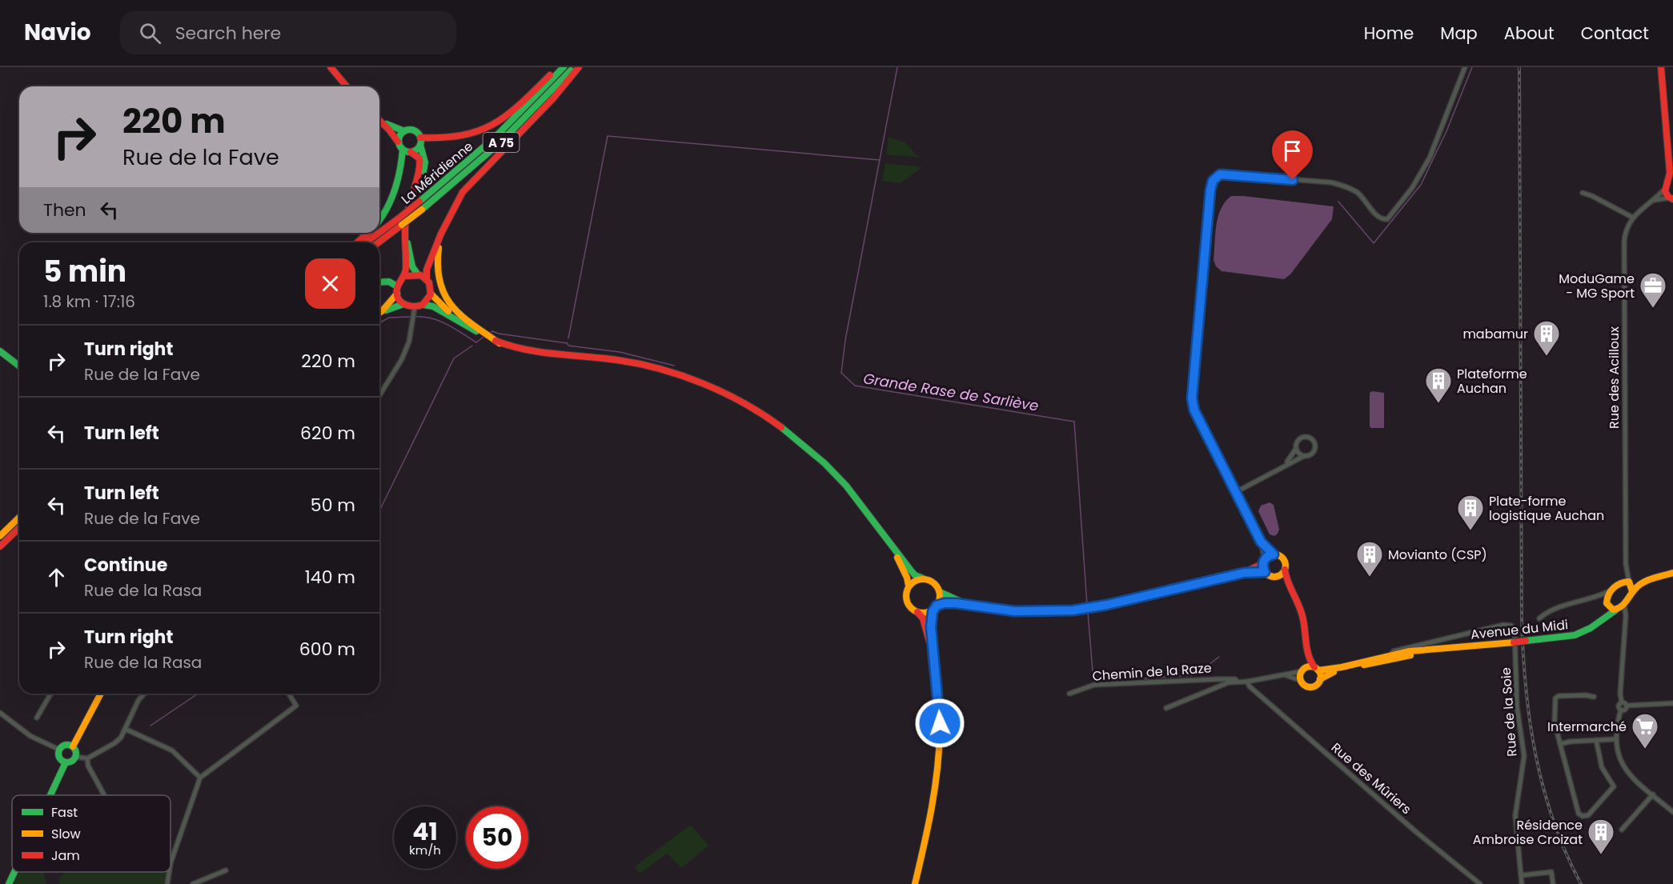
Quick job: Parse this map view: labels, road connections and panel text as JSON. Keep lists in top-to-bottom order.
{
  "streets": {
    "main road": ["A 75", "La Méridienne", "Avenue du Midi"],
    "street": [
      "Rue des Acilloux",
      "Chemin de la Raze",
      "Rue de la Soie",
      "Rue des Mûriers"
    ]
  },
  "crossings": [
    ["Avenue du Midi", "Rue de la Soie"],
    ["Chemin de la Raze", "Rue des Mûriers"]
  ],
  "water": ["Grande Rase de Sarliève"],
  "places": {
    "office": ["ModuGame - MG Sport"],
    "building": [
      "mabamur",
      "Plateforme Auchan",
      "Plate-forme logistique Auchan",
      "Movianto (CSP)",
      "Résidence Ambroise Croizat"
    ],
    "supermarket": ["Intermarché"]
  },
  "legend": ["Fast", "Slow", "Jam"],
  "page": {
    "header": "Navio",
    "search": "Search here",
    "nav": [
      "Home",
      "Map",
      "About",
      "Contact"
    ],
    "turn": ["220 m", "Rue de la Fave"],
    "then": "Then",
    "heading": ["5 min", "1.8 km · 17:16"],
    "list": [
      {
        "name": "Turn right",
        "note": "Rue de la Fave",
        "value": "220 m"
      },
      {
        "name": "Turn left",
        "value": "620 m"
      },
      {
        "name": "Turn left",
        "note": "Rue de la Fave",
        "value": "50 m"
      },
      {
        "name": "Continue",
        "note": "Rue de la Rasa",
        "value": "140 m"
      },
      {
        "name": "Turn right",
        "note": "Rue de la Rasa",
        "value": "600 m"
      }
    ],
    "speed": "41 km/h",
    "limit": "50"
  }
}
